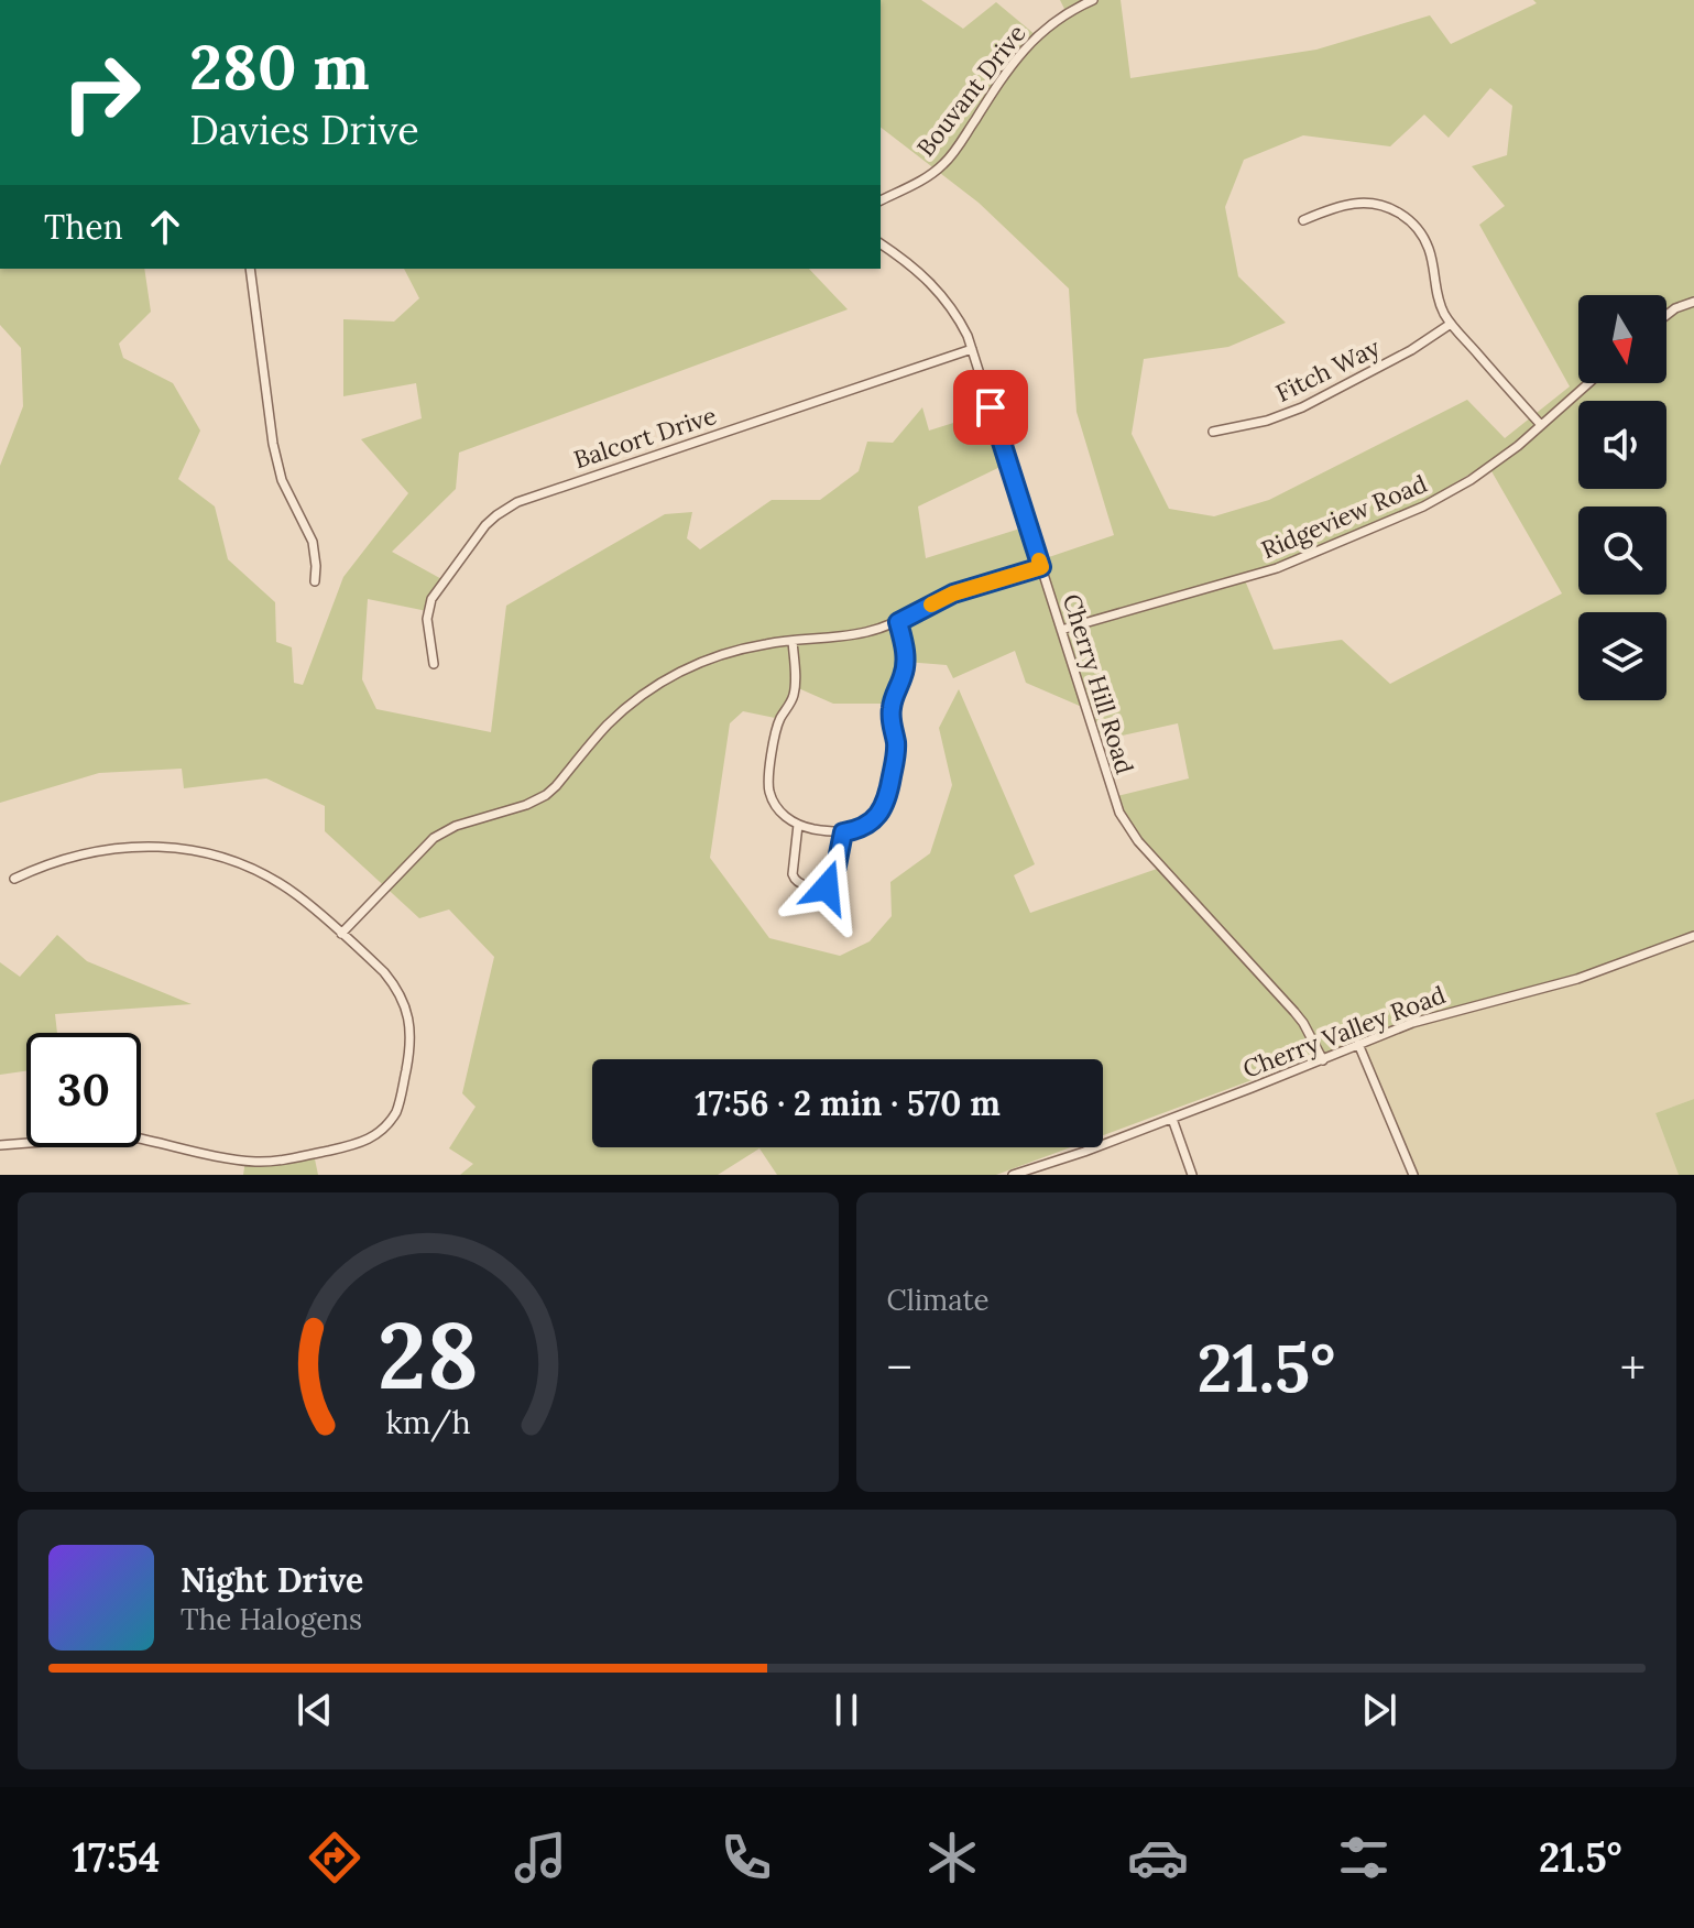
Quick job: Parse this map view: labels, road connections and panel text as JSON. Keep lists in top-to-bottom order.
{
  "streets": {
    "street": [
      "Bouvant Drive",
      "Fitch Way",
      "Balcort Drive",
      "Ridgeview Road",
      "Cherry Hill Road",
      "Cherry Valley Road"
    ]
  },
  "crossings": [
    ["Balcort Drive", "Cherry Hill Road"],
    ["Ridgeview Road", "Cherry Hill Road"],
    ["Cherry Hill Road", "Cherry Valley Road"]
  ],
  "north": "bottom",
  "page": {
    "turn": ["280 m", "Davies Drive"],
    "then": "Then",
    "limit": "30",
    "trip": "17:56 · 2 min · 570 m",
    "tile": "Climate",
    "heat": ["−", "21.5°", "+"],
    "song": ["Night Drive", "The Halogens"],
    "tabs": ["17:54", "21.5°"],
    "gauge": ["28", "km/h"]
  }
}
